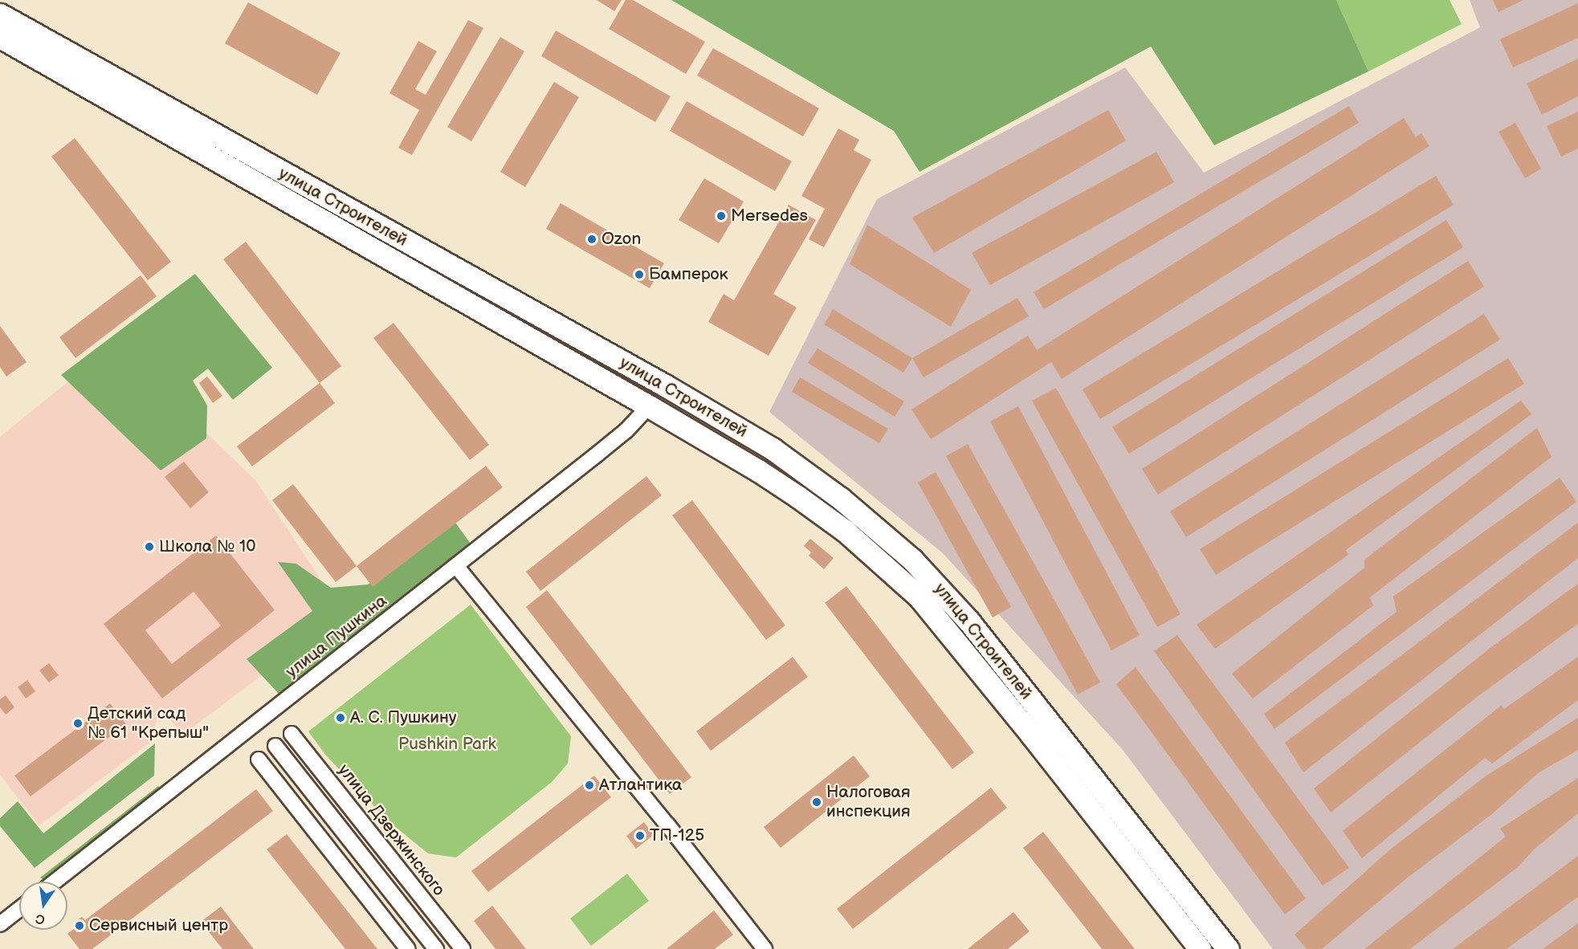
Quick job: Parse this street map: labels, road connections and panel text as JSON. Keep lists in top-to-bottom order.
{
  "streets": {
    "main road": ["улица Строителей"],
    "street": ["улица Пушкина", "улица Дзержинского"]
  },
  "crossings": [
    ["улица Строителей", "улица Пушкина"]
  ],
  "parks": ["Pushkin Park"],
  "places": [
    "Mersedes",
    "Ozon",
    "Бамперок",
    "Школа № 10",
    "А. С. Пушкину",
    "Детский сад № 61 \"Крепыш\"",
    "Атлантика",
    "Налоговая инспекция",
    "ТП-125",
    "Сервисный центр"
  ],
  "north": "bottom"
}
